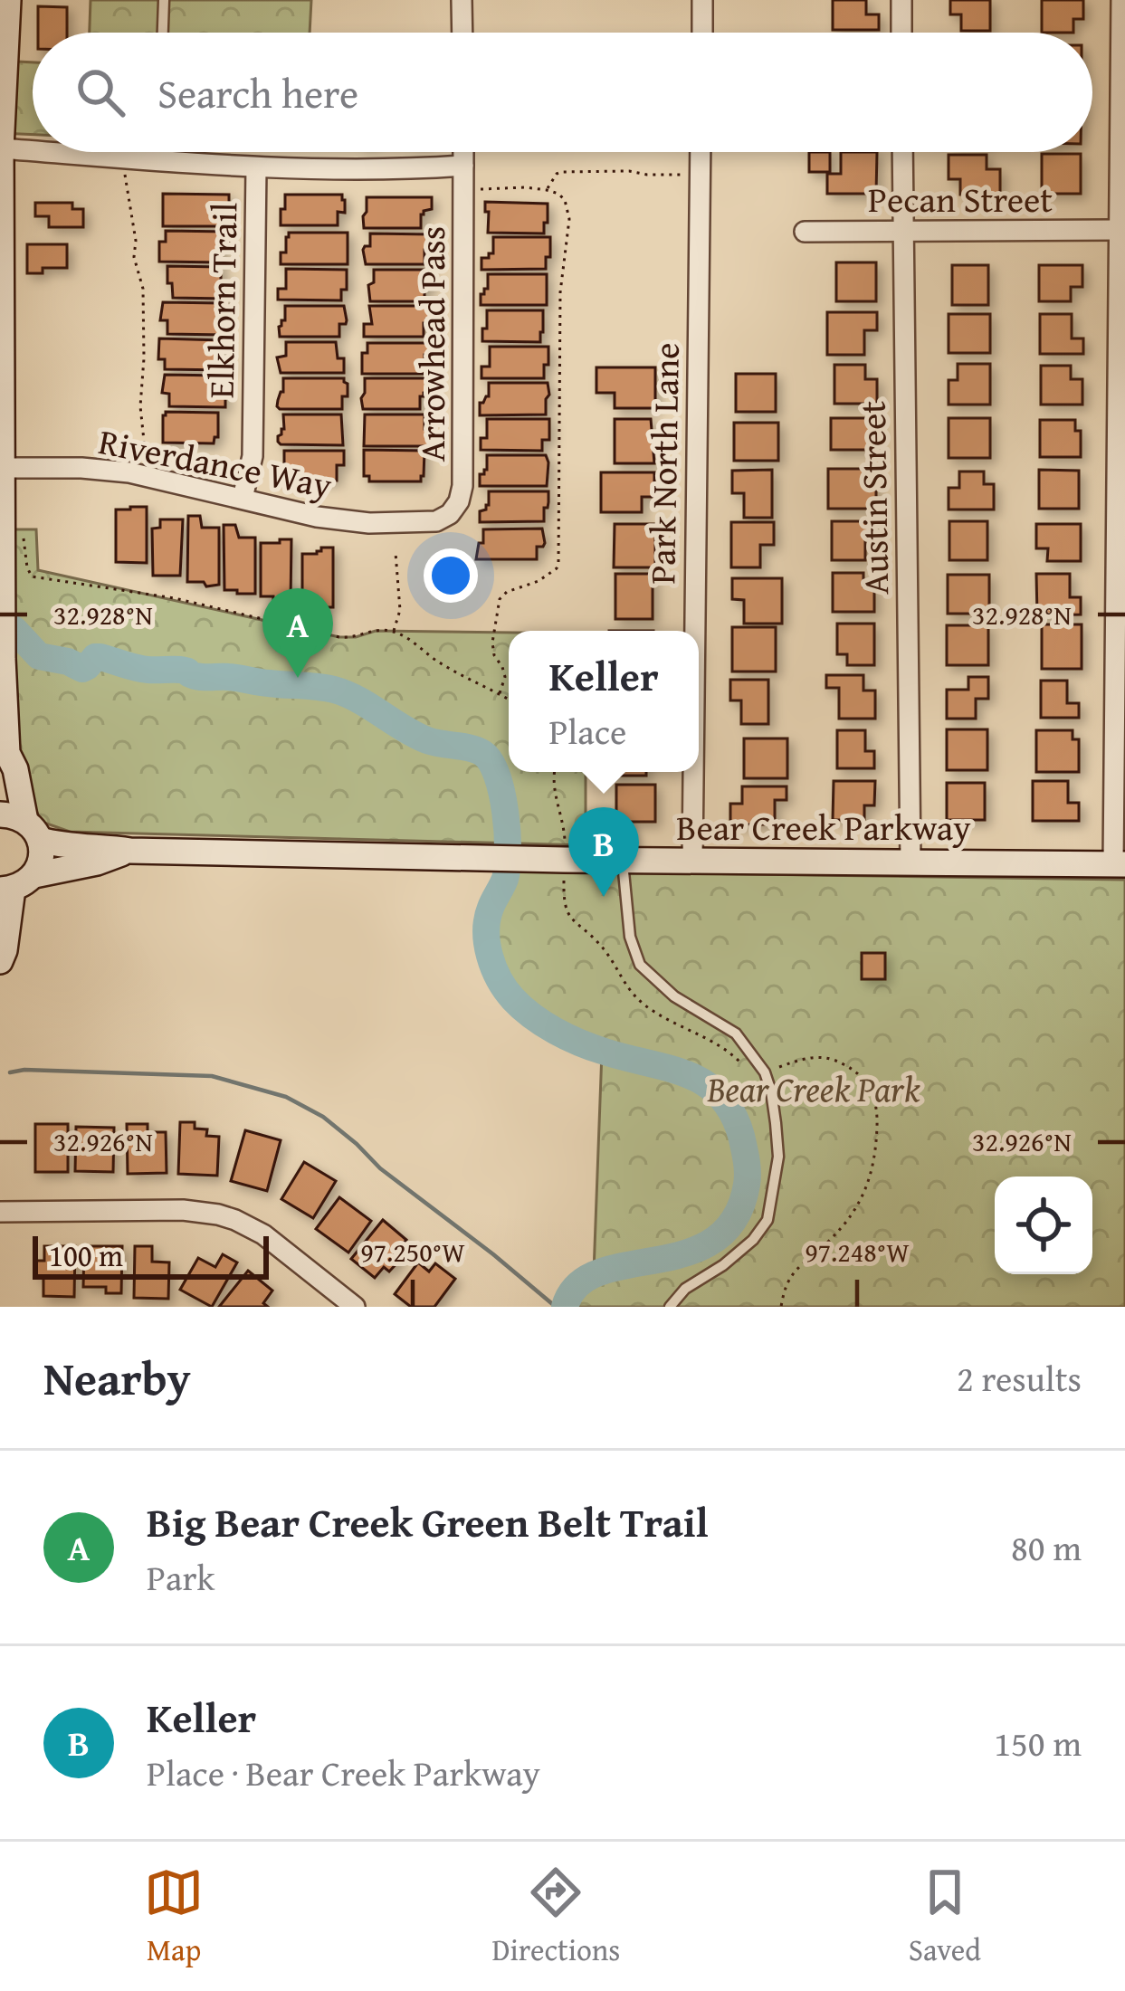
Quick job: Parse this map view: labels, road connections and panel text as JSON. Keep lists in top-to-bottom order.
{
  "streets": {
    "main road": ["Bear Creek Parkway"],
    "street": [
      "Pecan Street",
      "Elkhorn Trail",
      "Arrowhead Pass",
      "Riverdance Way",
      "Park North Lane",
      "Austin Street"
    ]
  },
  "crossings": [
    ["Pecan Street", "Austin Street"],
    ["Elkhorn Trail", "Riverdance Way"],
    ["Arrowhead Pass", "Riverdance Way"],
    ["Park North Lane", "Bear Creek Parkway"],
    ["Austin Street", "Bear Creek Parkway"]
  ],
  "parks": ["Bear Creek Park"],
  "scale_bar": "100 m",
  "page": {
    "search": "Search here",
    "pins": ["A", "B"],
    "popup": ["Keller", "Place"],
    "scale": "100 m",
    "heading": ["Nearby", "2 results"],
    "list": [
      {
        "mark": "A",
        "name": "Big Bear Creek Green Belt Trail",
        "note": "Park",
        "value": "80 m"
      },
      {
        "mark": "B",
        "name": "Keller",
        "note": "Place · Bear Creek Parkway",
        "value": "150 m"
      }
    ],
    "nav": ["Map", "Directions", "Saved"]
  },
  "coordinates": [
    "32.928°N",
    "32.926°N",
    "97.250°W",
    "97.248°W"
  ]
}
